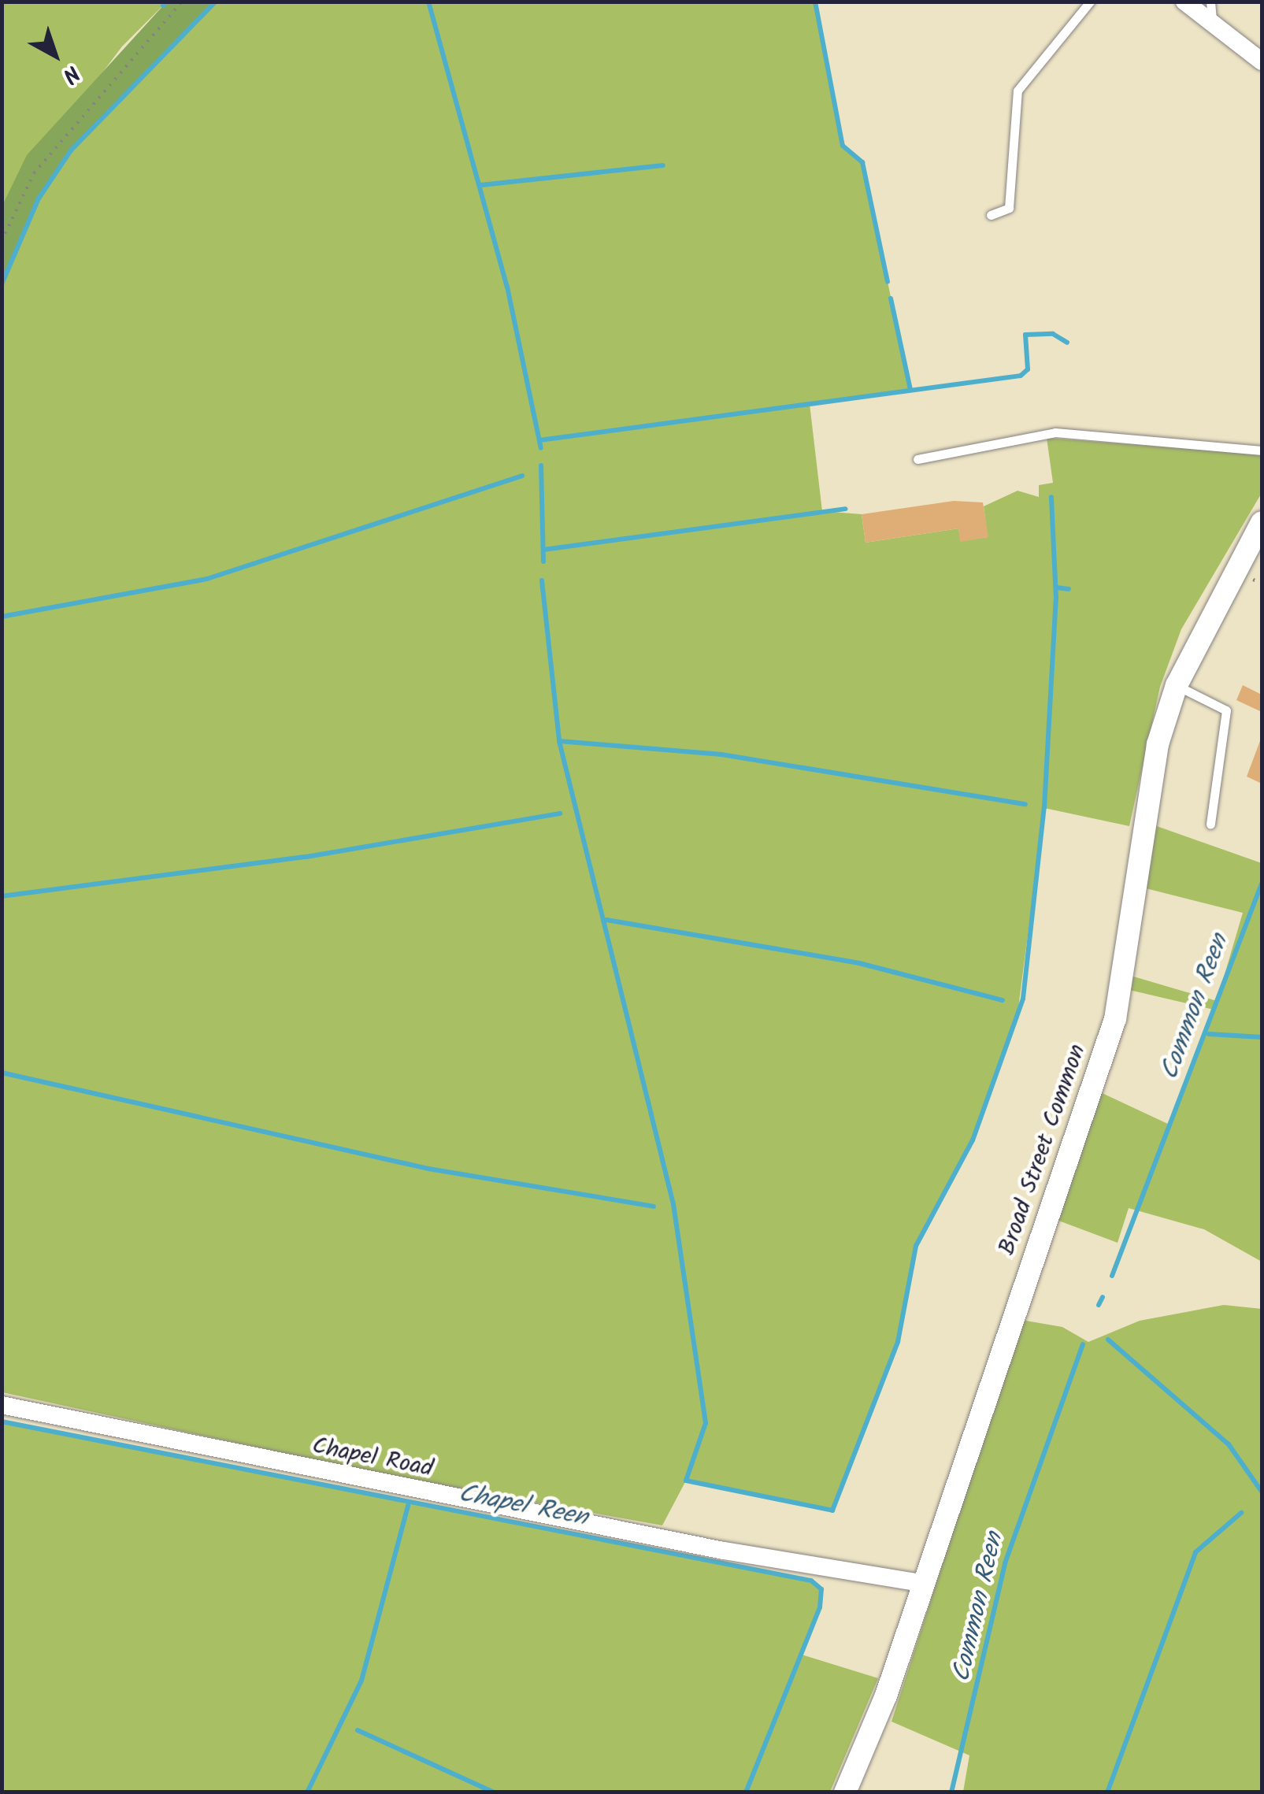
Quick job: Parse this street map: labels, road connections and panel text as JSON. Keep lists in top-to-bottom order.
{
  "streets": {
    "street": ["Broad Street Common", "Chapel Road"]
  },
  "crossings": [
    ["Broad Street Common", "Chapel Road"]
  ],
  "water": ["Common Reen", "Chapel Reen"],
  "north": "bottom right"
}
